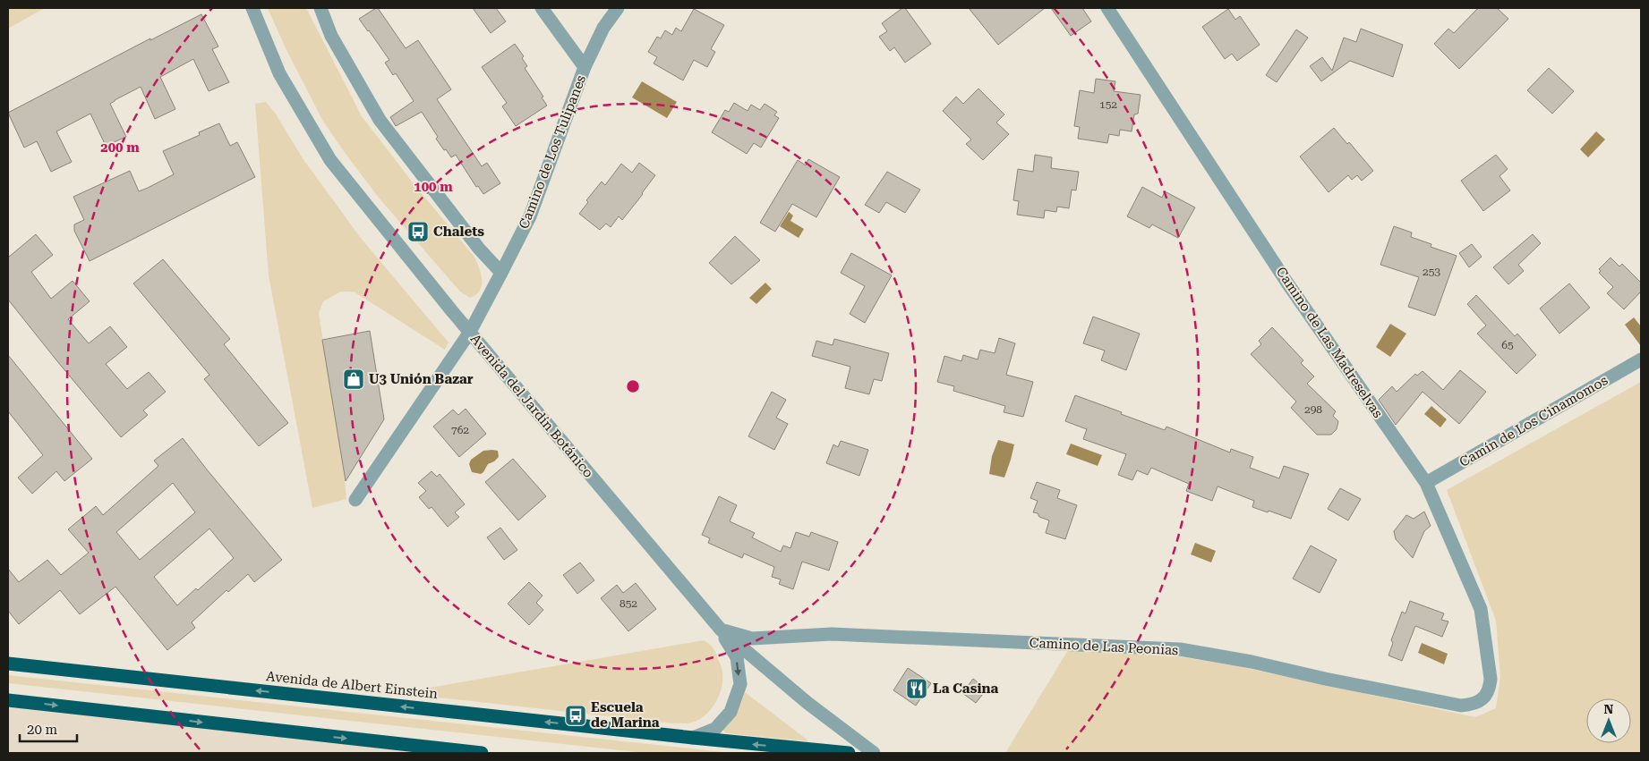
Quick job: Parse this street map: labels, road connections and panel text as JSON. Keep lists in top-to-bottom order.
{
  "streets": {
    "highway": ["Avenida de Albert Einstein"],
    "street": [
      "Camino de Los Tulipanes",
      "Camino de Las Madreselvas",
      "Avenida del Jardín Botánico",
      "Camín de Los Cinamomos",
      "Camino de Las Peonias"
    ]
  },
  "crossings": [
    ["Camino de Los Tulipanes", "Avenida del Jardín Botánico"],
    ["Camino de Las Madreselvas", "Camín de Los Cinamomos"],
    ["Camino de Las Madreselvas", "Camino de Las Peonias"],
    ["Avenida del Jardín Botánico", "Camino de Las Peonias"],
    ["Avenida del Jardín Botánico", "Avenida de Albert Einstein"],
    ["Camino de Las Peonias", "Avenida de Albert Einstein"]
  ],
  "one_way": ["Avenida de Albert Einstein"],
  "places": {
    "bus stop": ["Chalets", "Escuela de Marina"],
    "shop": ["U3 Unión Bazar"],
    "restaurant": ["La Casina"]
  },
  "house_numbers": [
    "152",
    "253",
    "65",
    "298",
    "762",
    "852"
  ],
  "scale_bar": "20 m",
  "north": "top",
  "rings": ["200 m", "100 m"]
}
